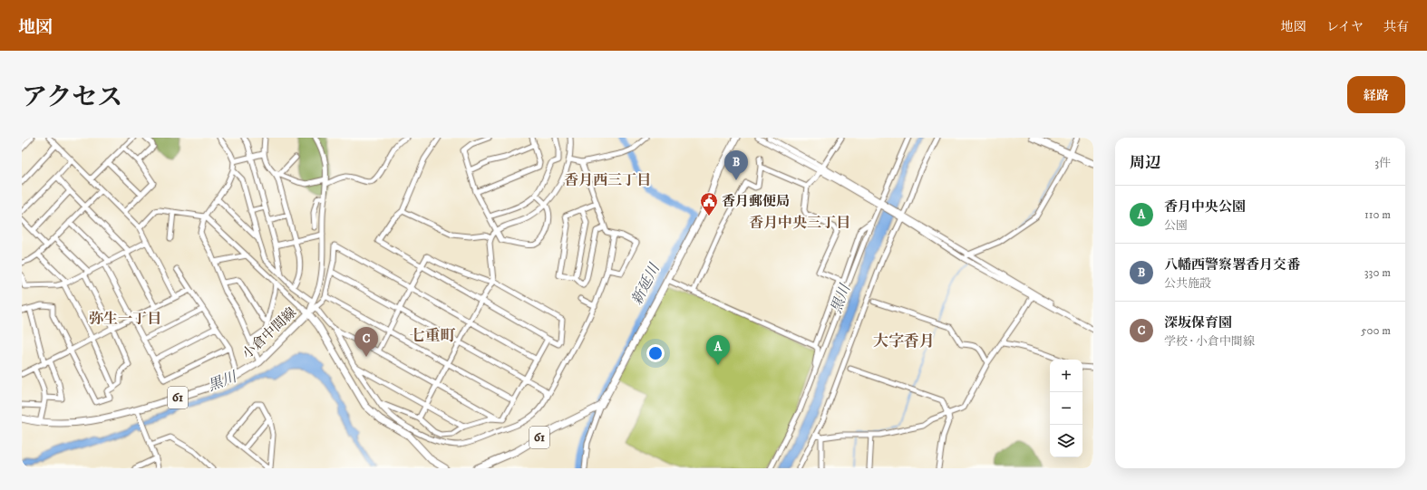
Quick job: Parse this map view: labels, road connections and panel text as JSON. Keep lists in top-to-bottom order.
{
  "streets": {
    "main road": ["小倉中間線", "61"]
  },
  "districts": [
    "香月西三丁目",
    "香月中央三丁目",
    "弥生一丁目",
    "七重町",
    "大字香月"
  ],
  "water": ["新延川", "黒川"],
  "places": {
    "public building": ["香月郵便局"]
  },
  "page": {
    "header": "地図",
    "nav": ["地図", "レイヤ", "共有"],
    "title": "アクセス",
    "buttons": "経路",
    "heading": ["周辺", "3件"],
    "pins": ["B", "C", "A"],
    "list": [
      {
        "mark": "A",
        "name": "香月中央公園",
        "note": "公園",
        "value": "110 m"
      },
      {
        "mark": "B",
        "name": "八幡西警察署香月交番",
        "note": "公共施設",
        "value": "330 m"
      },
      {
        "mark": "C",
        "name": "深坂保育園",
        "note": "学校 · 小倉中間線",
        "value": "500 m"
      }
    ],
    "map_buttons": ["+", "−"]
  }
}
